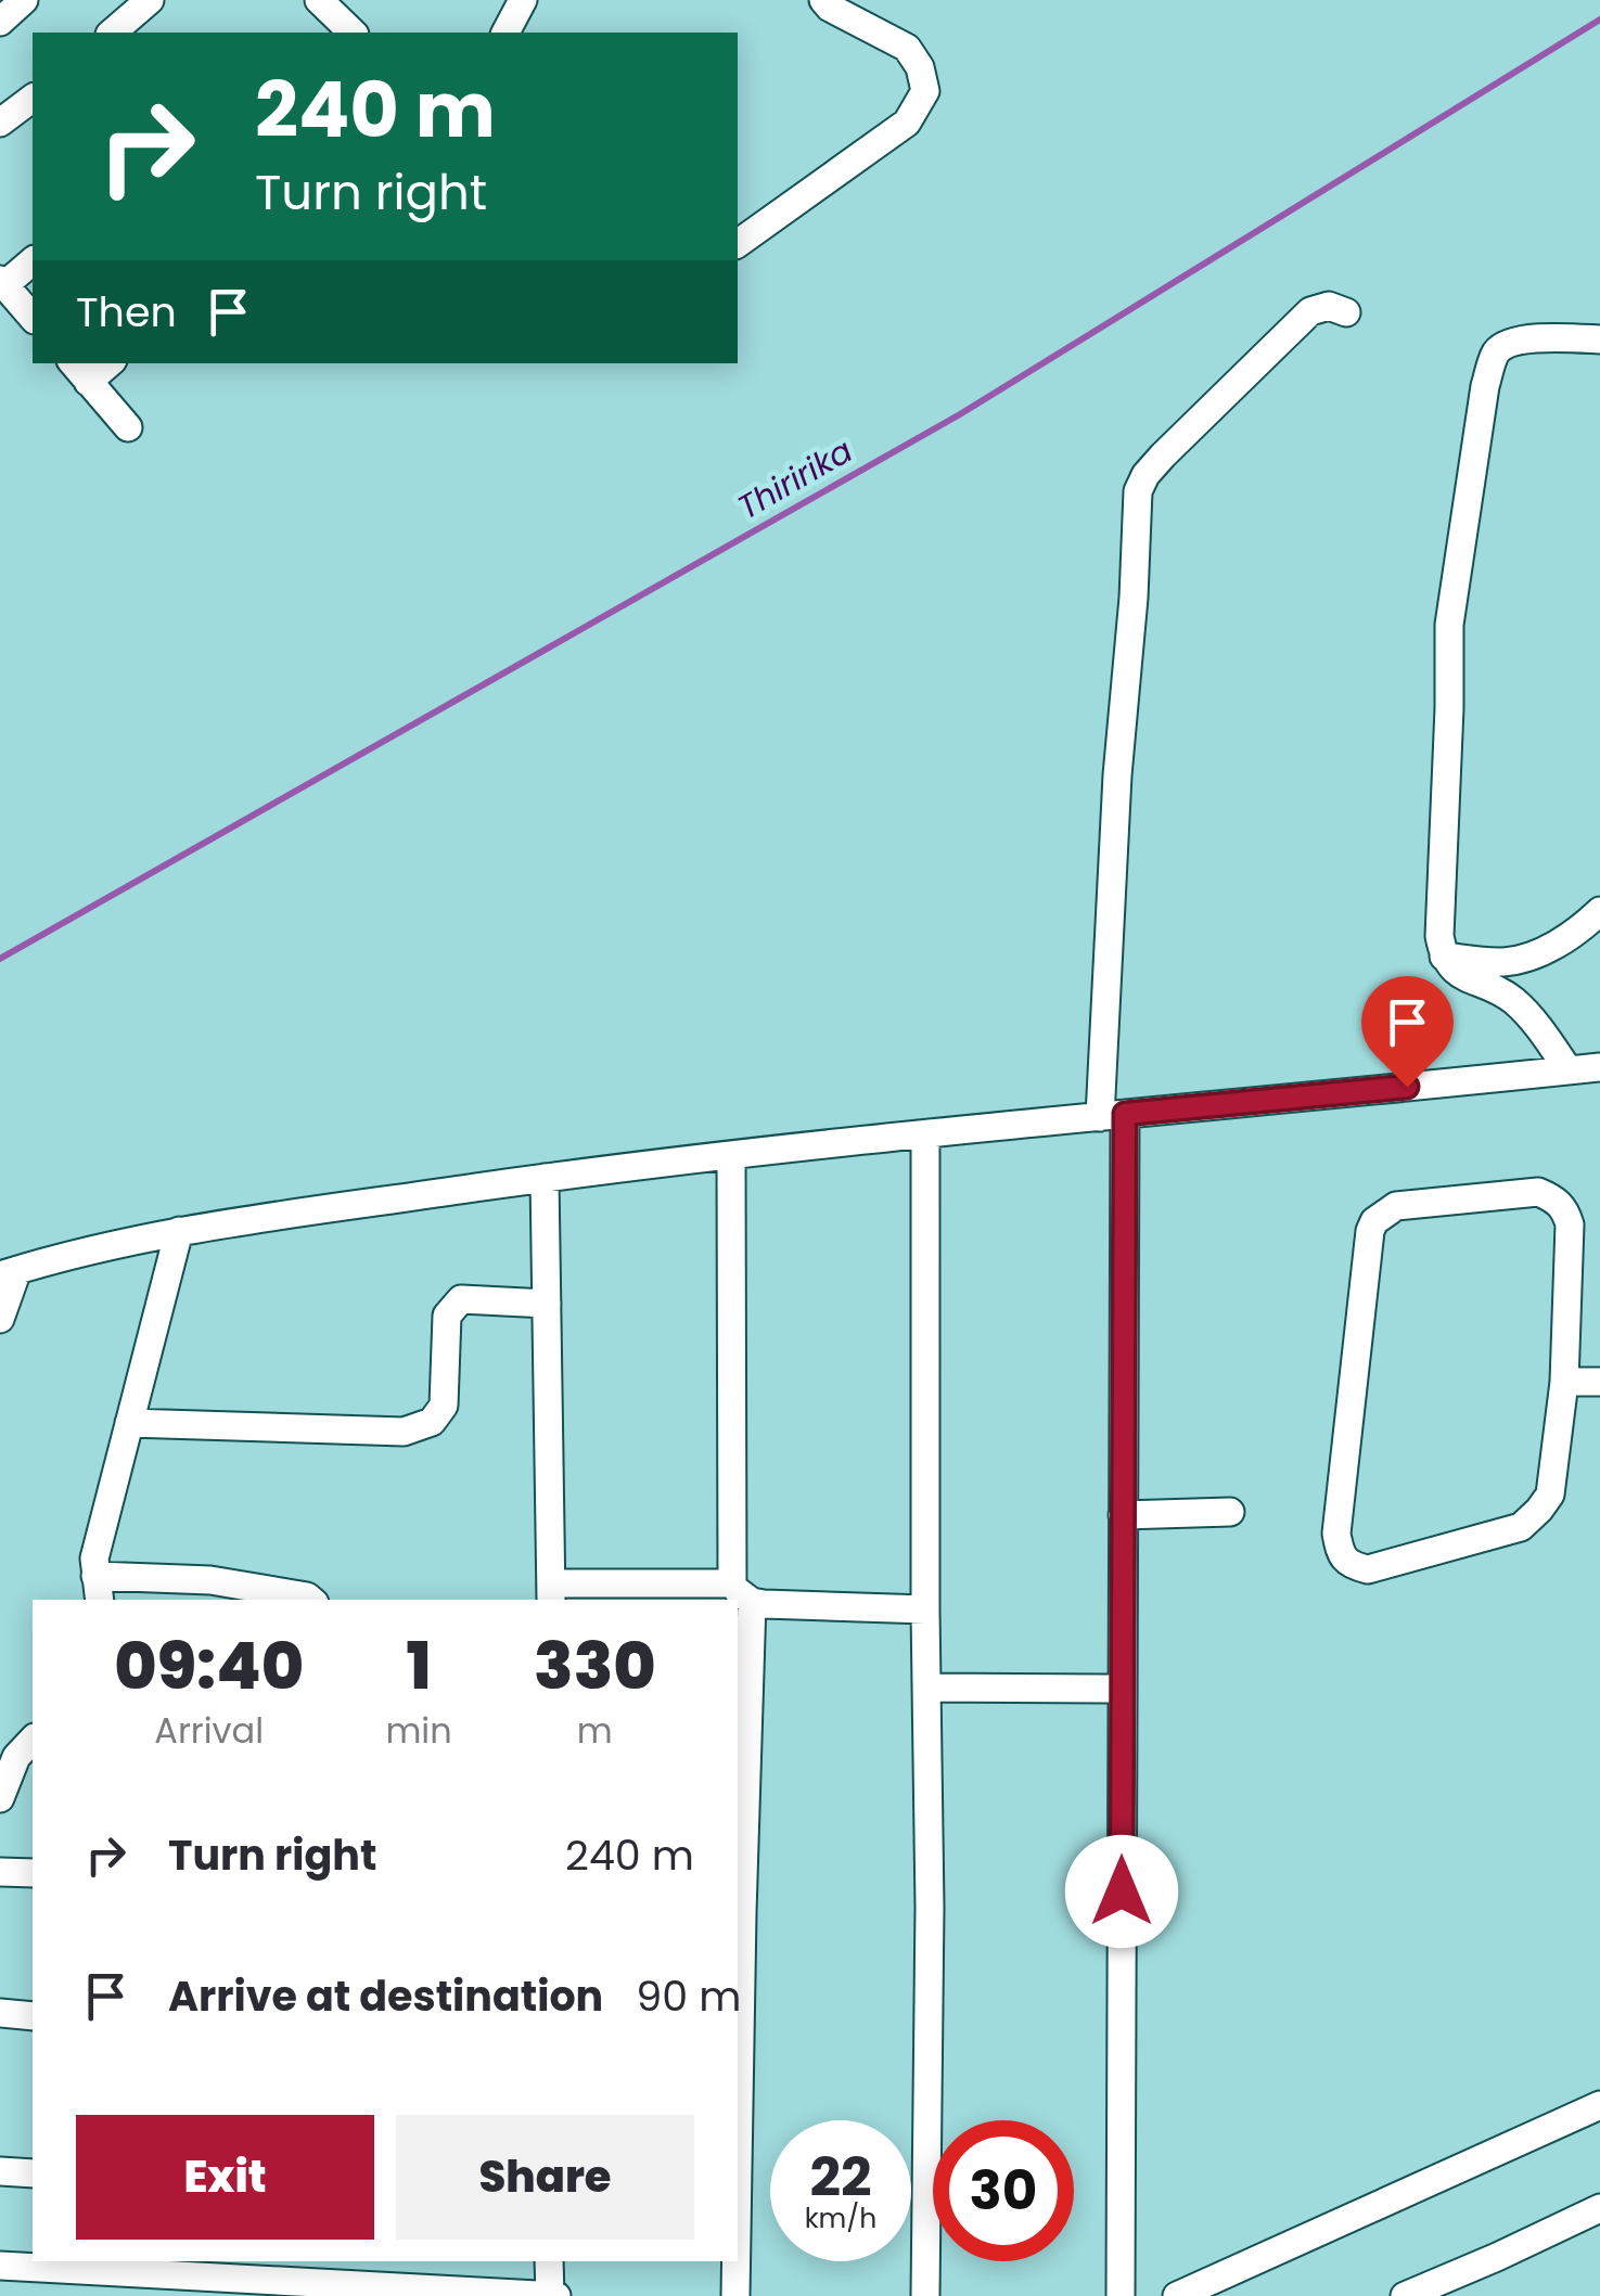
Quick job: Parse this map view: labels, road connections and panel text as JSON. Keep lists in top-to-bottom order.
{
  "water": ["Thiririka"],
  "page": {
    "turn": ["240 m", "Turn right"],
    "then": "Then",
    "eta": [
      "09:40",
      "Arrival",
      "1",
      "min",
      "330",
      "m"
    ],
    "list": [
      {
        "name": "Turn right",
        "value": "240 m"
      },
      {
        "name": "Arrive at destination",
        "value": "90 m"
      }
    ],
    "buttons": ["Exit", "Share"],
    "speed": "22 km/h",
    "limit": "30"
  }
}
